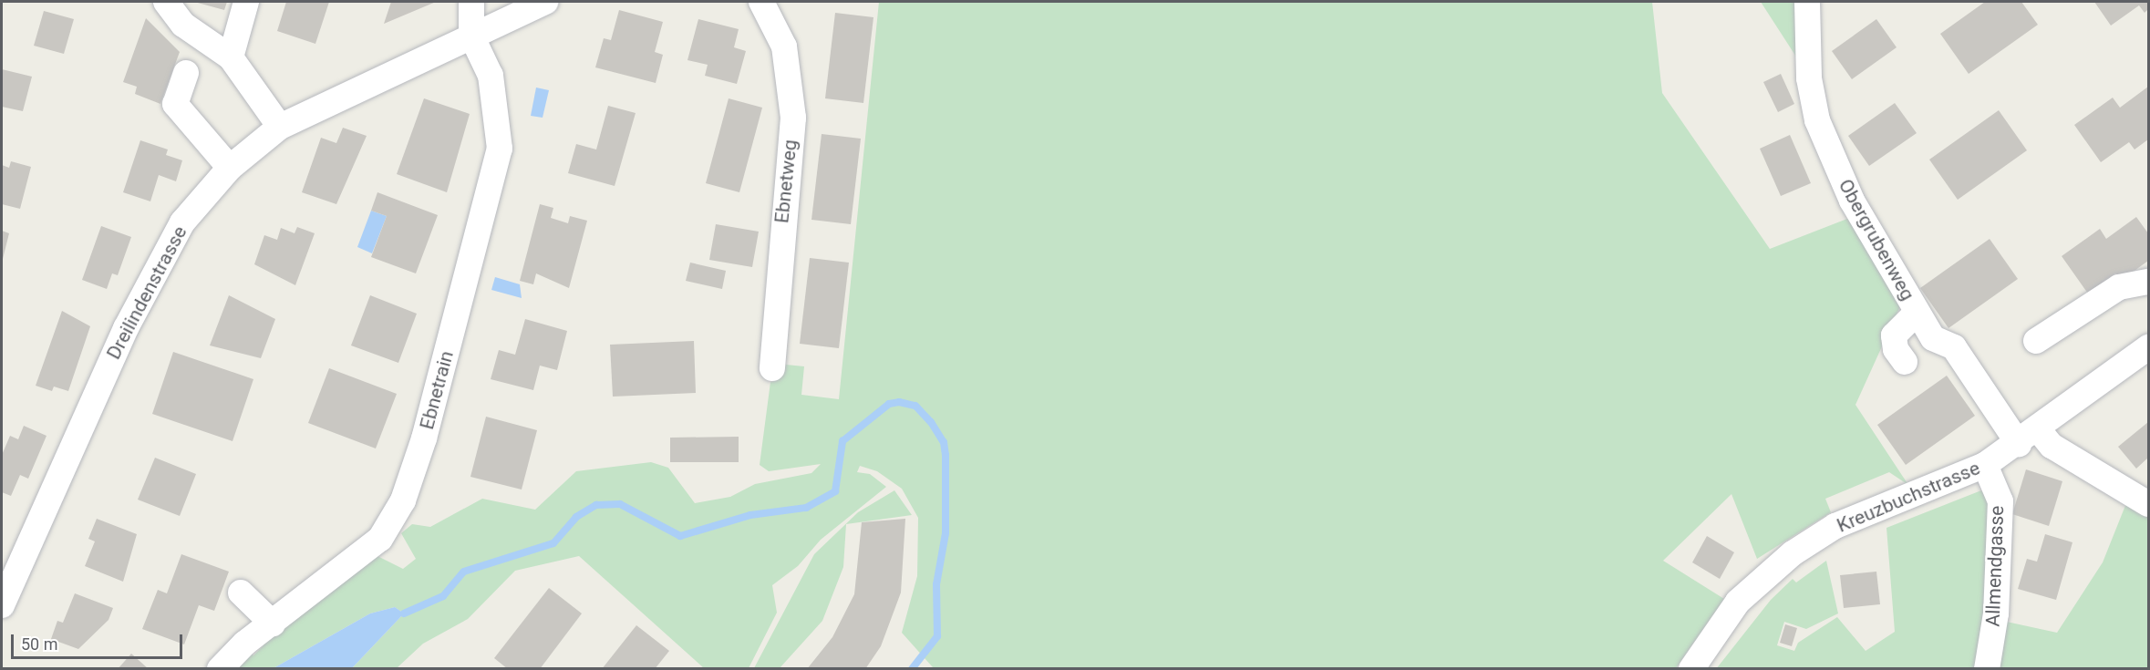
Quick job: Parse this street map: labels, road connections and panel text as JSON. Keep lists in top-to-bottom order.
{
  "streets": {
    "street": [
      "Ebnetweg",
      "Obergrubenweg",
      "Dreilindenstrasse",
      "Ebnetrain",
      "Kreuzbuchstrasse",
      "Allmendgasse"
    ]
  },
  "crossings": [
    ["Obergrubenweg", "Kreuzbuchstrasse"],
    ["Dreilindenstrasse", "Ebnetrain"],
    ["Kreuzbuchstrasse", "Allmendgasse"]
  ],
  "scale_bar": "50 m"
}
